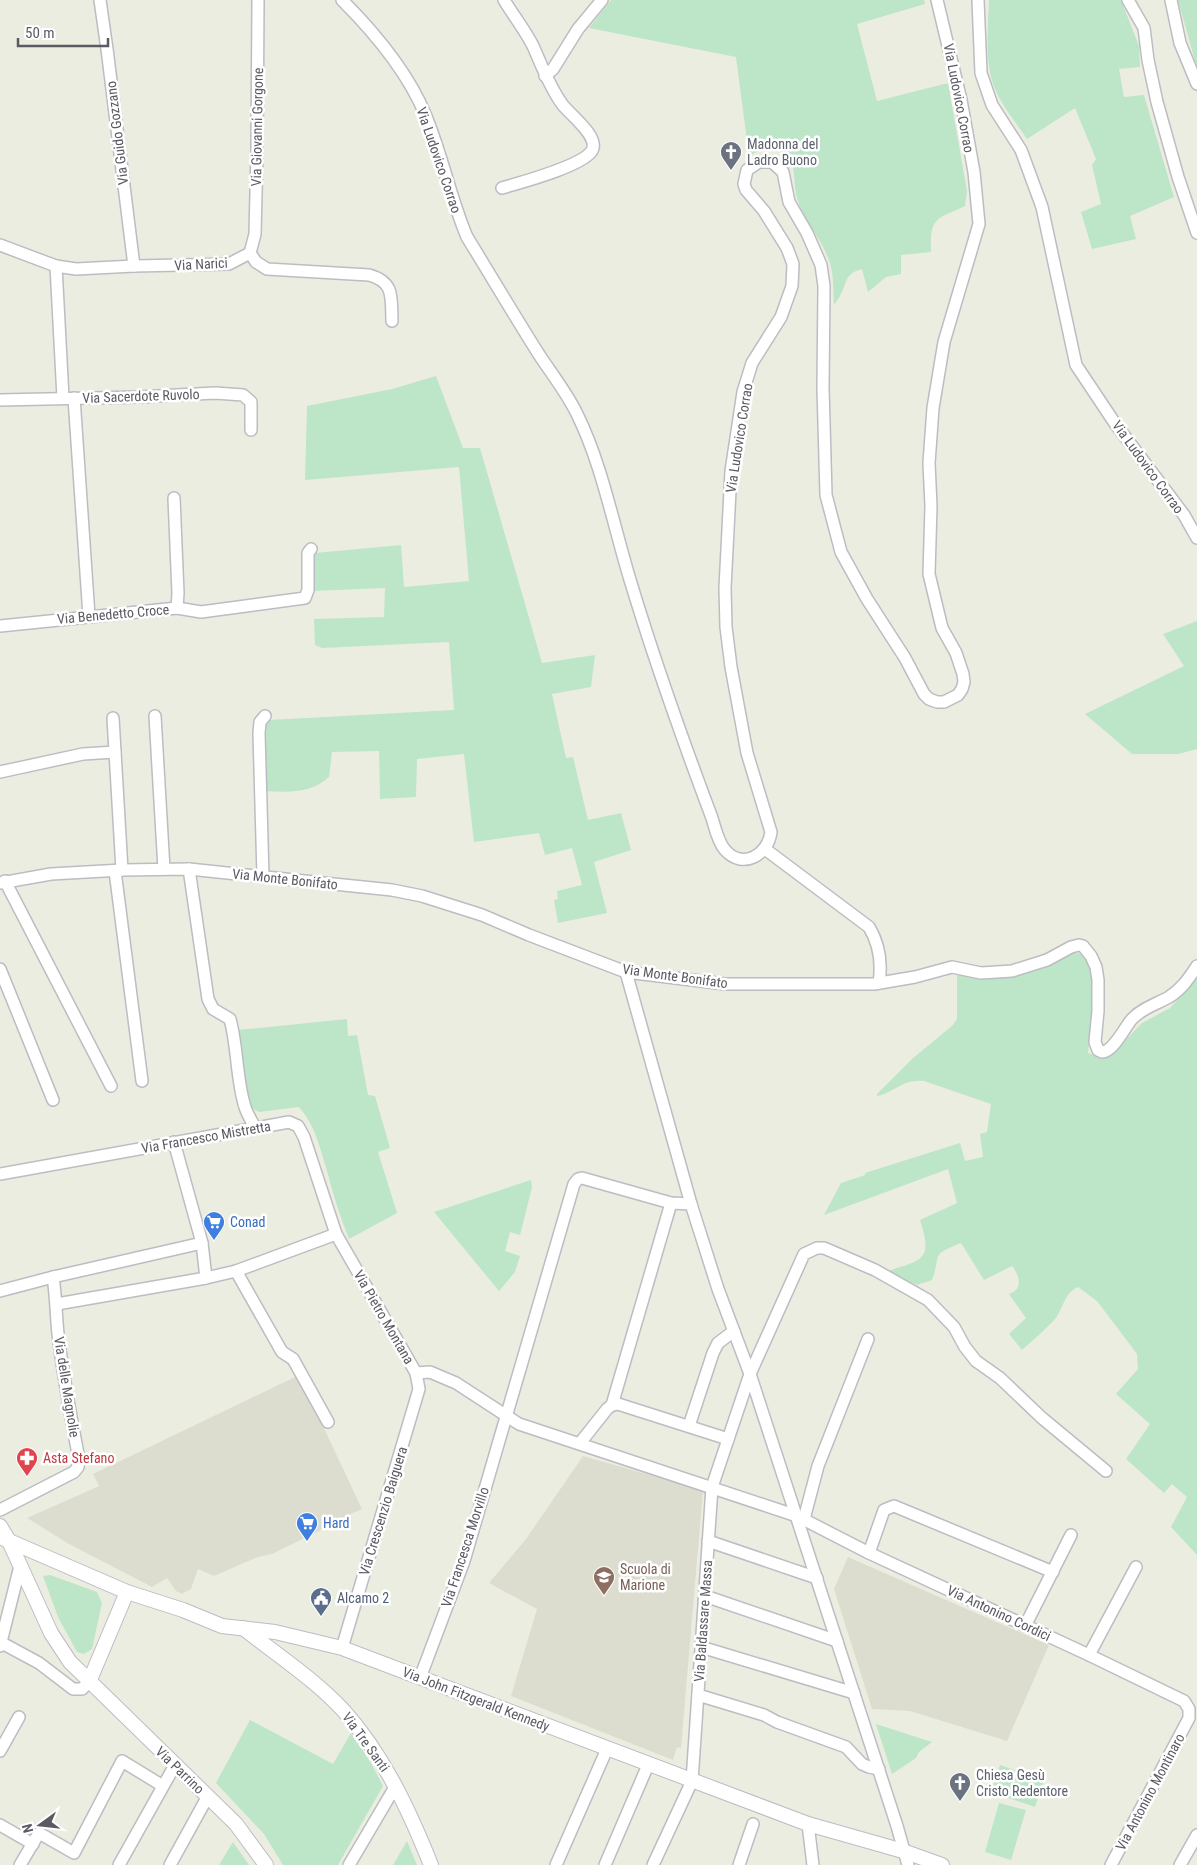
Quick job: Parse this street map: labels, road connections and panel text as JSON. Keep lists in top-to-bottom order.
{
  "streets": {
    "street": [
      "Via Ludovico Corrao",
      "Via Giovanni Gorgone",
      "Via Guido Gozzano",
      "Via Narici",
      "Via Sacerdote Ruvolo",
      "Via Benedetto Croce",
      "Via Monte Bonifato",
      "Via Francesco Mistretta",
      "Via Pietro Montana",
      "Via delle Magnolie",
      "Via Crescenzio Baiguera",
      "Via Francesca Morvillo",
      "Via Antonino Cordici",
      "Via Baldassare Massa",
      "Via John Fitzgerald Kennedy",
      "Via Tre Santi",
      "Via Parrino",
      "Via Antonino Montinaro"
    ]
  },
  "crossings": [
    ["Via Giovanni Gorgone", "Via Narici"],
    ["Via Guido Gozzano", "Via Narici"],
    ["Via Francesco Mistretta", "Via Pietro Montana"],
    ["Via Pietro Montana", "Via Crescenzio Baiguera"],
    ["Via Pietro Montana", "Via Francesca Morvillo"],
    ["Via Pietro Montana", "Via Antonino Cordici"],
    ["Via Pietro Montana", "Via Baldassare Massa"],
    ["Via Crescenzio Baiguera", "Via John Fitzgerald Kennedy"],
    ["Via Francesca Morvillo", "Via John Fitzgerald Kennedy"],
    ["Via Antonino Cordici", "Via Antonino Montinaro"],
    ["Via Baldassare Massa", "Via John Fitzgerald Kennedy"],
    ["Via John Fitzgerald Kennedy", "Via Tre Santi"],
    ["Via John Fitzgerald Kennedy", "Via Parrino"]
  ],
  "places": {
    "church": ["Madonna del Ladro Buono", "Chiesa Gesù Cristo Redentore"],
    "supermarket": ["Conad", "Hard"],
    "pharmacy": ["Asta Stefano"],
    "school or university": ["Scuola di Marione"],
    "public building": ["Alcamo 2"]
  },
  "scale_bar": "50 m",
  "north": "left"
}
